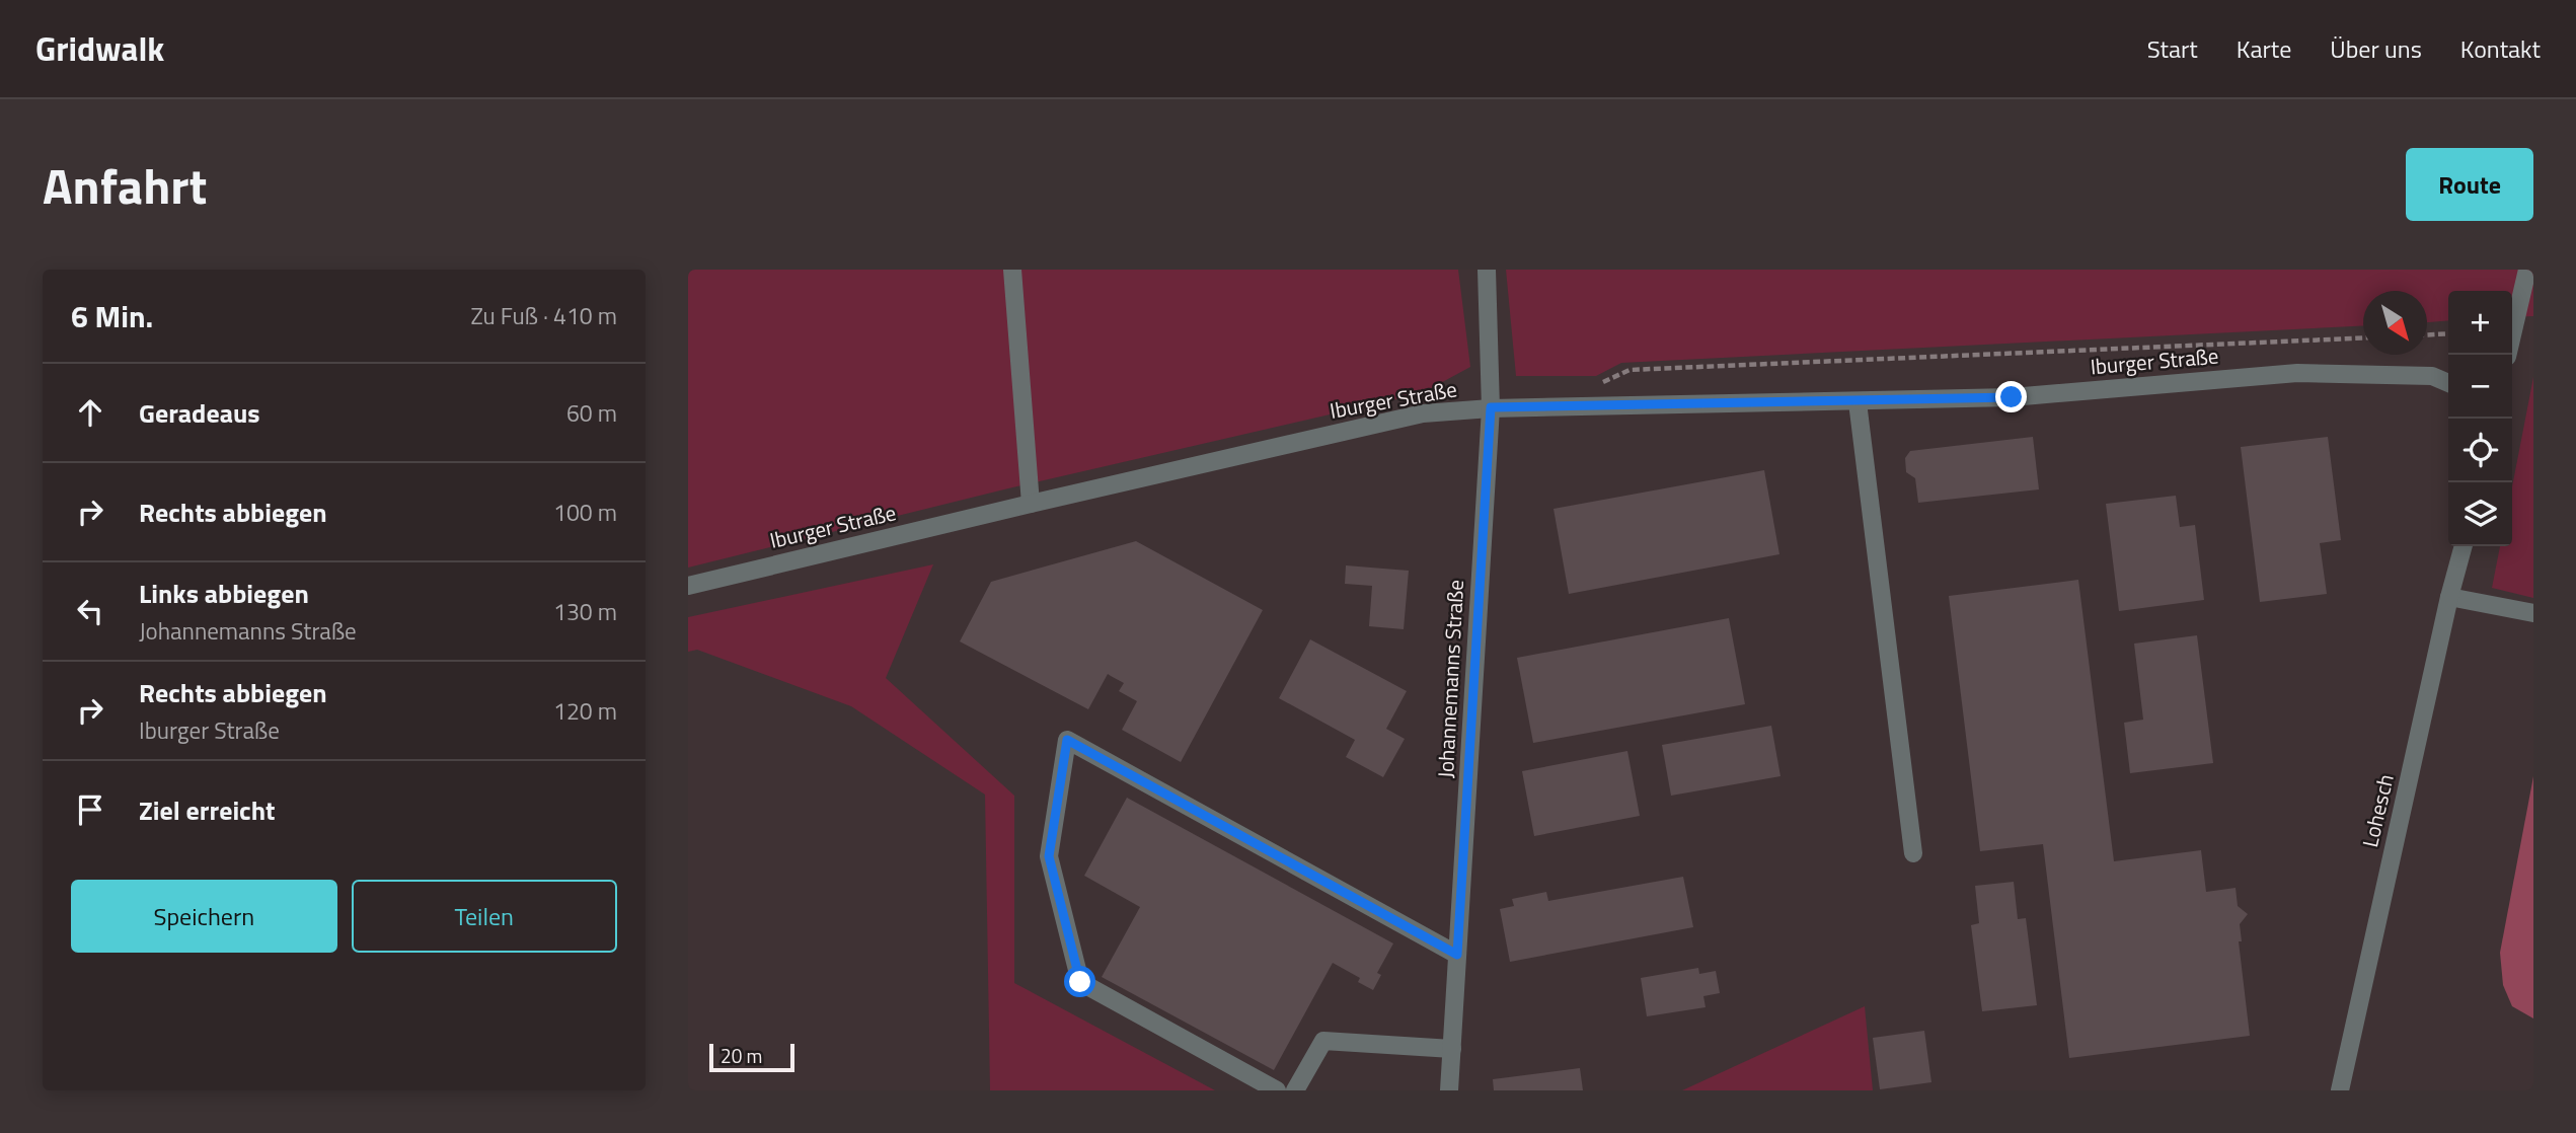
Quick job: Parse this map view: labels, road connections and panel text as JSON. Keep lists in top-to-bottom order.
{
  "streets": {
    "street": ["Iburger Straße", "Johannemanns Straße", "Lohesch"]
  },
  "crossings": [
    ["Iburger Straße", "Johannemanns Straße"]
  ],
  "scale_bar": "20 m",
  "north": "bottom right",
  "page": {
    "header": "Gridwalk",
    "nav": [
      "Start",
      "Karte",
      "Über uns",
      "Kontakt"
    ],
    "title": "Anfahrt",
    "buttons": [
      "Route",
      ["Speichern", "Teilen"]
    ],
    "heading": ["6 Min.", "Zu Fuß · 410 m"],
    "map_buttons": ["+", "−"],
    "list": [
      ["Geradeaus", "60 m"],
      ["Rechts abbiegen", "100 m"],
      ["Links abbiegen", "Johannemanns Straße", "130 m"],
      ["Rechts abbiegen", "Iburger Straße", "120 m"],
      "Ziel erreicht"
    ],
    "scale": "20 m"
  }
}
